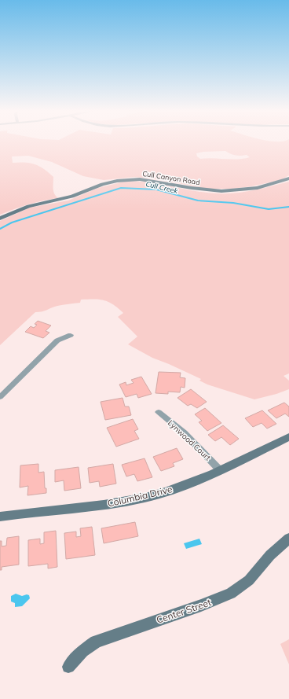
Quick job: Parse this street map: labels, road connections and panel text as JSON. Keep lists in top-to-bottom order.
{
  "streets": {
    "street": [
      "Cull Canyon Road",
      "Lynwood Court",
      "Columbia Drive",
      "Center Street"
    ]
  },
  "crossings": [
    ["Lynwood Court", "Columbia Drive"]
  ],
  "water": ["Cull Creek"]
}
